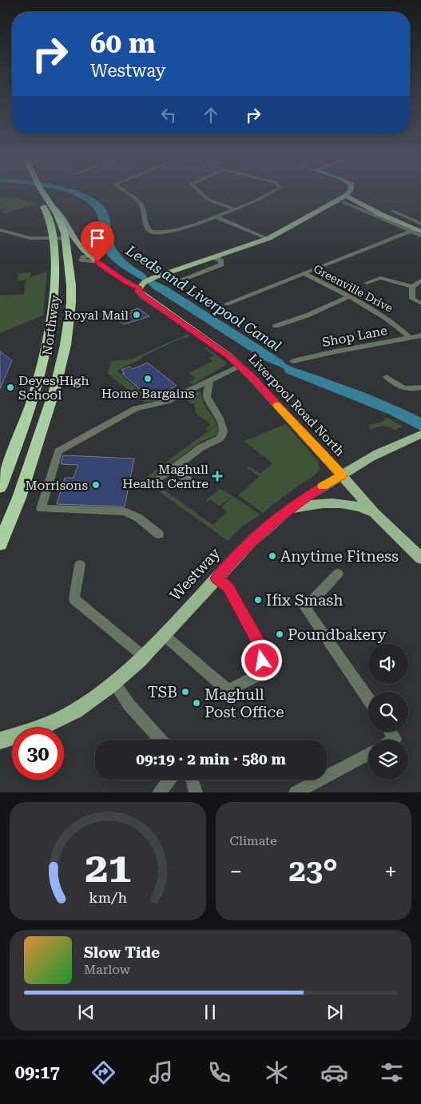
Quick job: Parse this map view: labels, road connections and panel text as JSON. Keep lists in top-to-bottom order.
{
  "streets": {
    "highway": ["Northway"],
    "main road": ["Liverpool Road North", "Westway"],
    "street": ["Greenville Drive", "Shop Lane"]
  },
  "crossings": [
    ["Greenville Drive", "Shop Lane"],
    ["Northway", "Liverpool Road North"],
    ["Liverpool Road North", "Westway"]
  ],
  "water": ["Leeds and Liverpool Canal"],
  "places": {
    "other": [
      "Royal Mail",
      "Home Bargains",
      "Deyes High School",
      "Morrisons",
      "Anytime Fitness",
      "Ifix Smash",
      "Poundbakery",
      "TSB",
      "Maghull Post Office"
    ],
    "health": ["Maghull Health Centre"]
  },
  "page": {
    "turn": ["60 m", "Westway"],
    "limit": "30",
    "trip": "09:19 · 2 min · 580 m",
    "tile": "Climate",
    "heat": ["−", "23°", "+"],
    "song": ["Slow Tide", "Marlow"],
    "tabs": "09:17",
    "gauge": ["21", "km/h"]
  }
}
